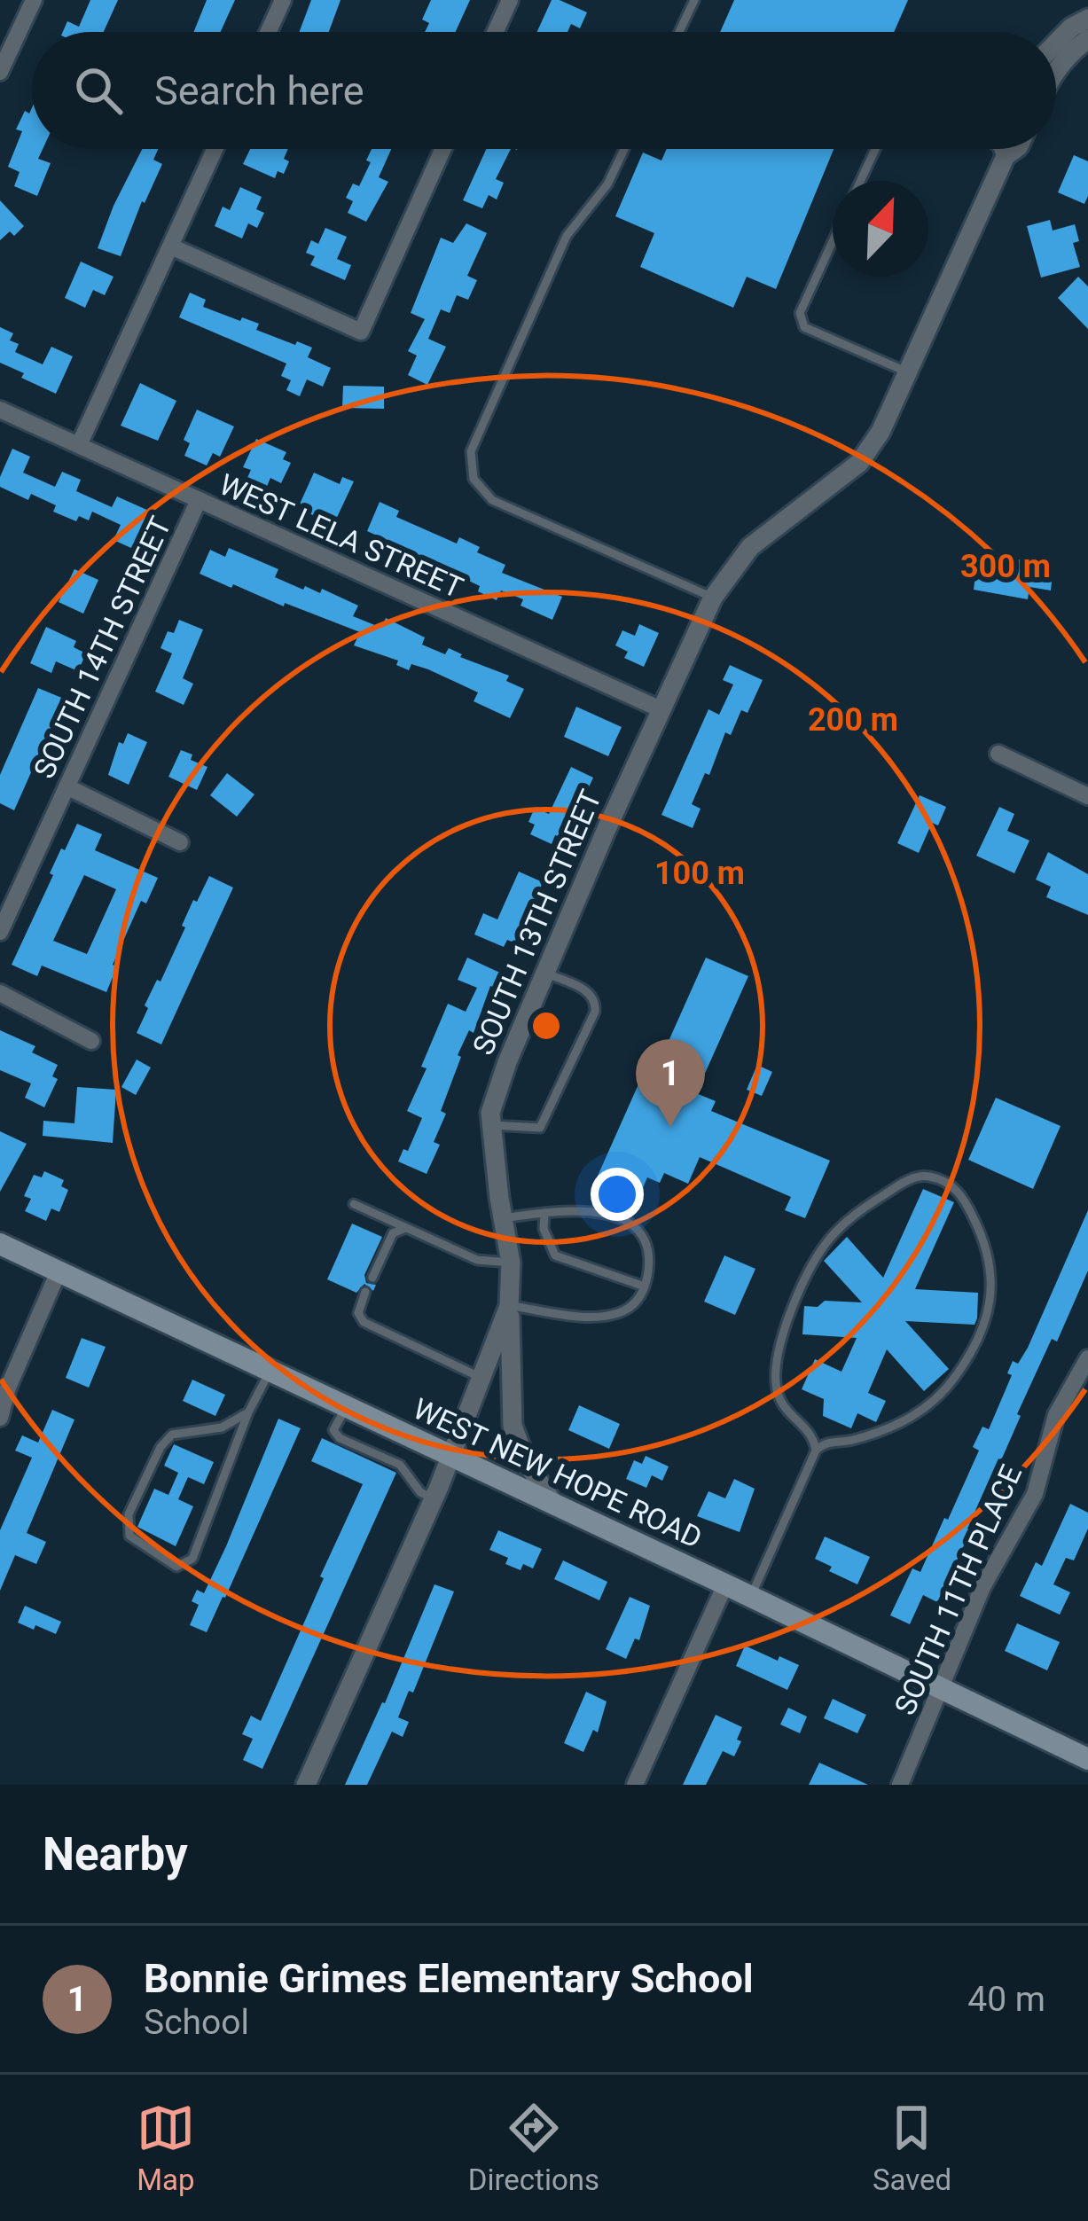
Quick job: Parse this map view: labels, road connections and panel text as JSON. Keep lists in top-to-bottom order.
{
  "streets": {
    "main road": ["WEST NEW HOPE ROAD"],
    "street": [
      "WEST LELA STREET",
      "SOUTH 14TH STREET",
      "SOUTH 13TH STREET",
      "SOUTH 11TH PLACE"
    ]
  },
  "crossings": [
    ["WEST LELA STREET", "SOUTH 14TH STREET"],
    ["WEST LELA STREET", "SOUTH 13TH STREET"],
    ["SOUTH 13TH STREET", "WEST NEW HOPE ROAD"],
    ["WEST NEW HOPE ROAD", "SOUTH 11TH PLACE"]
  ],
  "north": "top right",
  "page": {
    "search": "Search here",
    "pins": "1",
    "heading": "Nearby",
    "list": [
      {
        "mark": "1",
        "name": "Bonnie Grimes Elementary School",
        "note": "School",
        "value": "40 m"
      }
    ],
    "nav": ["Map", "Directions", "Saved"]
  },
  "rings": ["300 m", "200 m", "100 m"]
}
